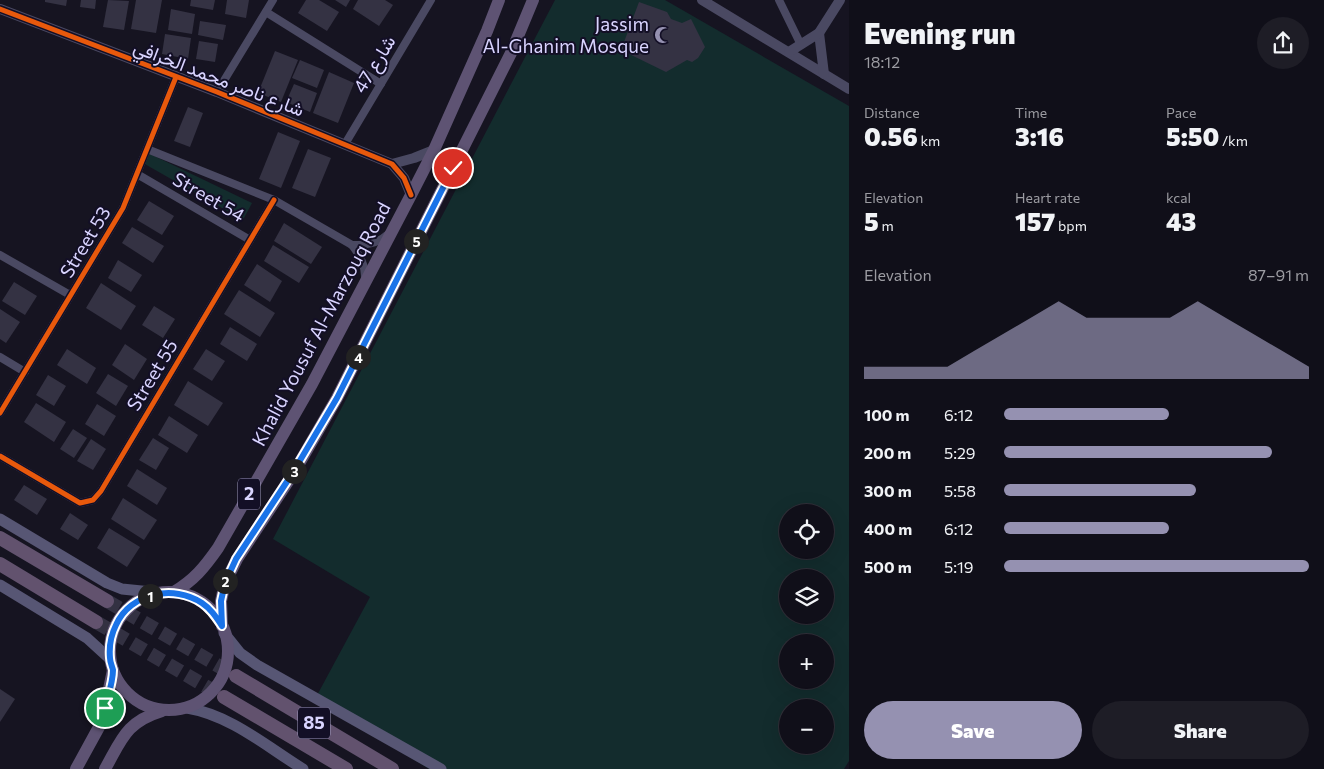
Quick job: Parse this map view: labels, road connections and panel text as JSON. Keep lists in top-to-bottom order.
{
  "streets": {
    "highway": ["85"],
    "main road": ["Khalid Yousuf Al-Marzouq Road", "2"],
    "street": [
      "شارع 47",
      "شارع ناصر محمد الخرافي",
      "Street 54",
      "Street 53",
      "Street 55"
    ]
  },
  "crossings": [
    ["شارع 47", "شارع ناصر محمد الخرافي"],
    ["شارع ناصر محمد الخرافي", "Street 53"],
    ["Street 54", "Street 53"],
    ["Street 54", "Street 55"],
    ["Khalid Yousuf Al-Marzouq Road", "2"]
  ],
  "places": {
    "mosque": ["Jassim Al-Ghanim Mosque"]
  },
  "page": {
    "heading": ["Evening run", "18:12"],
    "stats": [
      ["Distance", "0.56 km"],
      ["Time", "3:16"],
      ["Pace", "5:50 /km"],
      ["Elevation", "5 m"],
      ["Heart rate", "157 bpm"],
      ["kcal", "43"]
    ],
    "pins": [
      "5",
      "4",
      "3",
      "2",
      "1"
    ],
    "chart": ["Elevation", "87–91 m"],
    "list": [
      {
        "name": "100 m",
        "note": "6:12"
      },
      {
        "name": "200 m",
        "note": "5:29"
      },
      {
        "name": "300 m",
        "note": "5:58"
      },
      {
        "name": "400 m",
        "note": "6:12"
      },
      {
        "name": "500 m",
        "note": "5:19"
      }
    ],
    "map_buttons": ["+", "−"],
    "buttons": ["Save", "Share"]
  }
}
